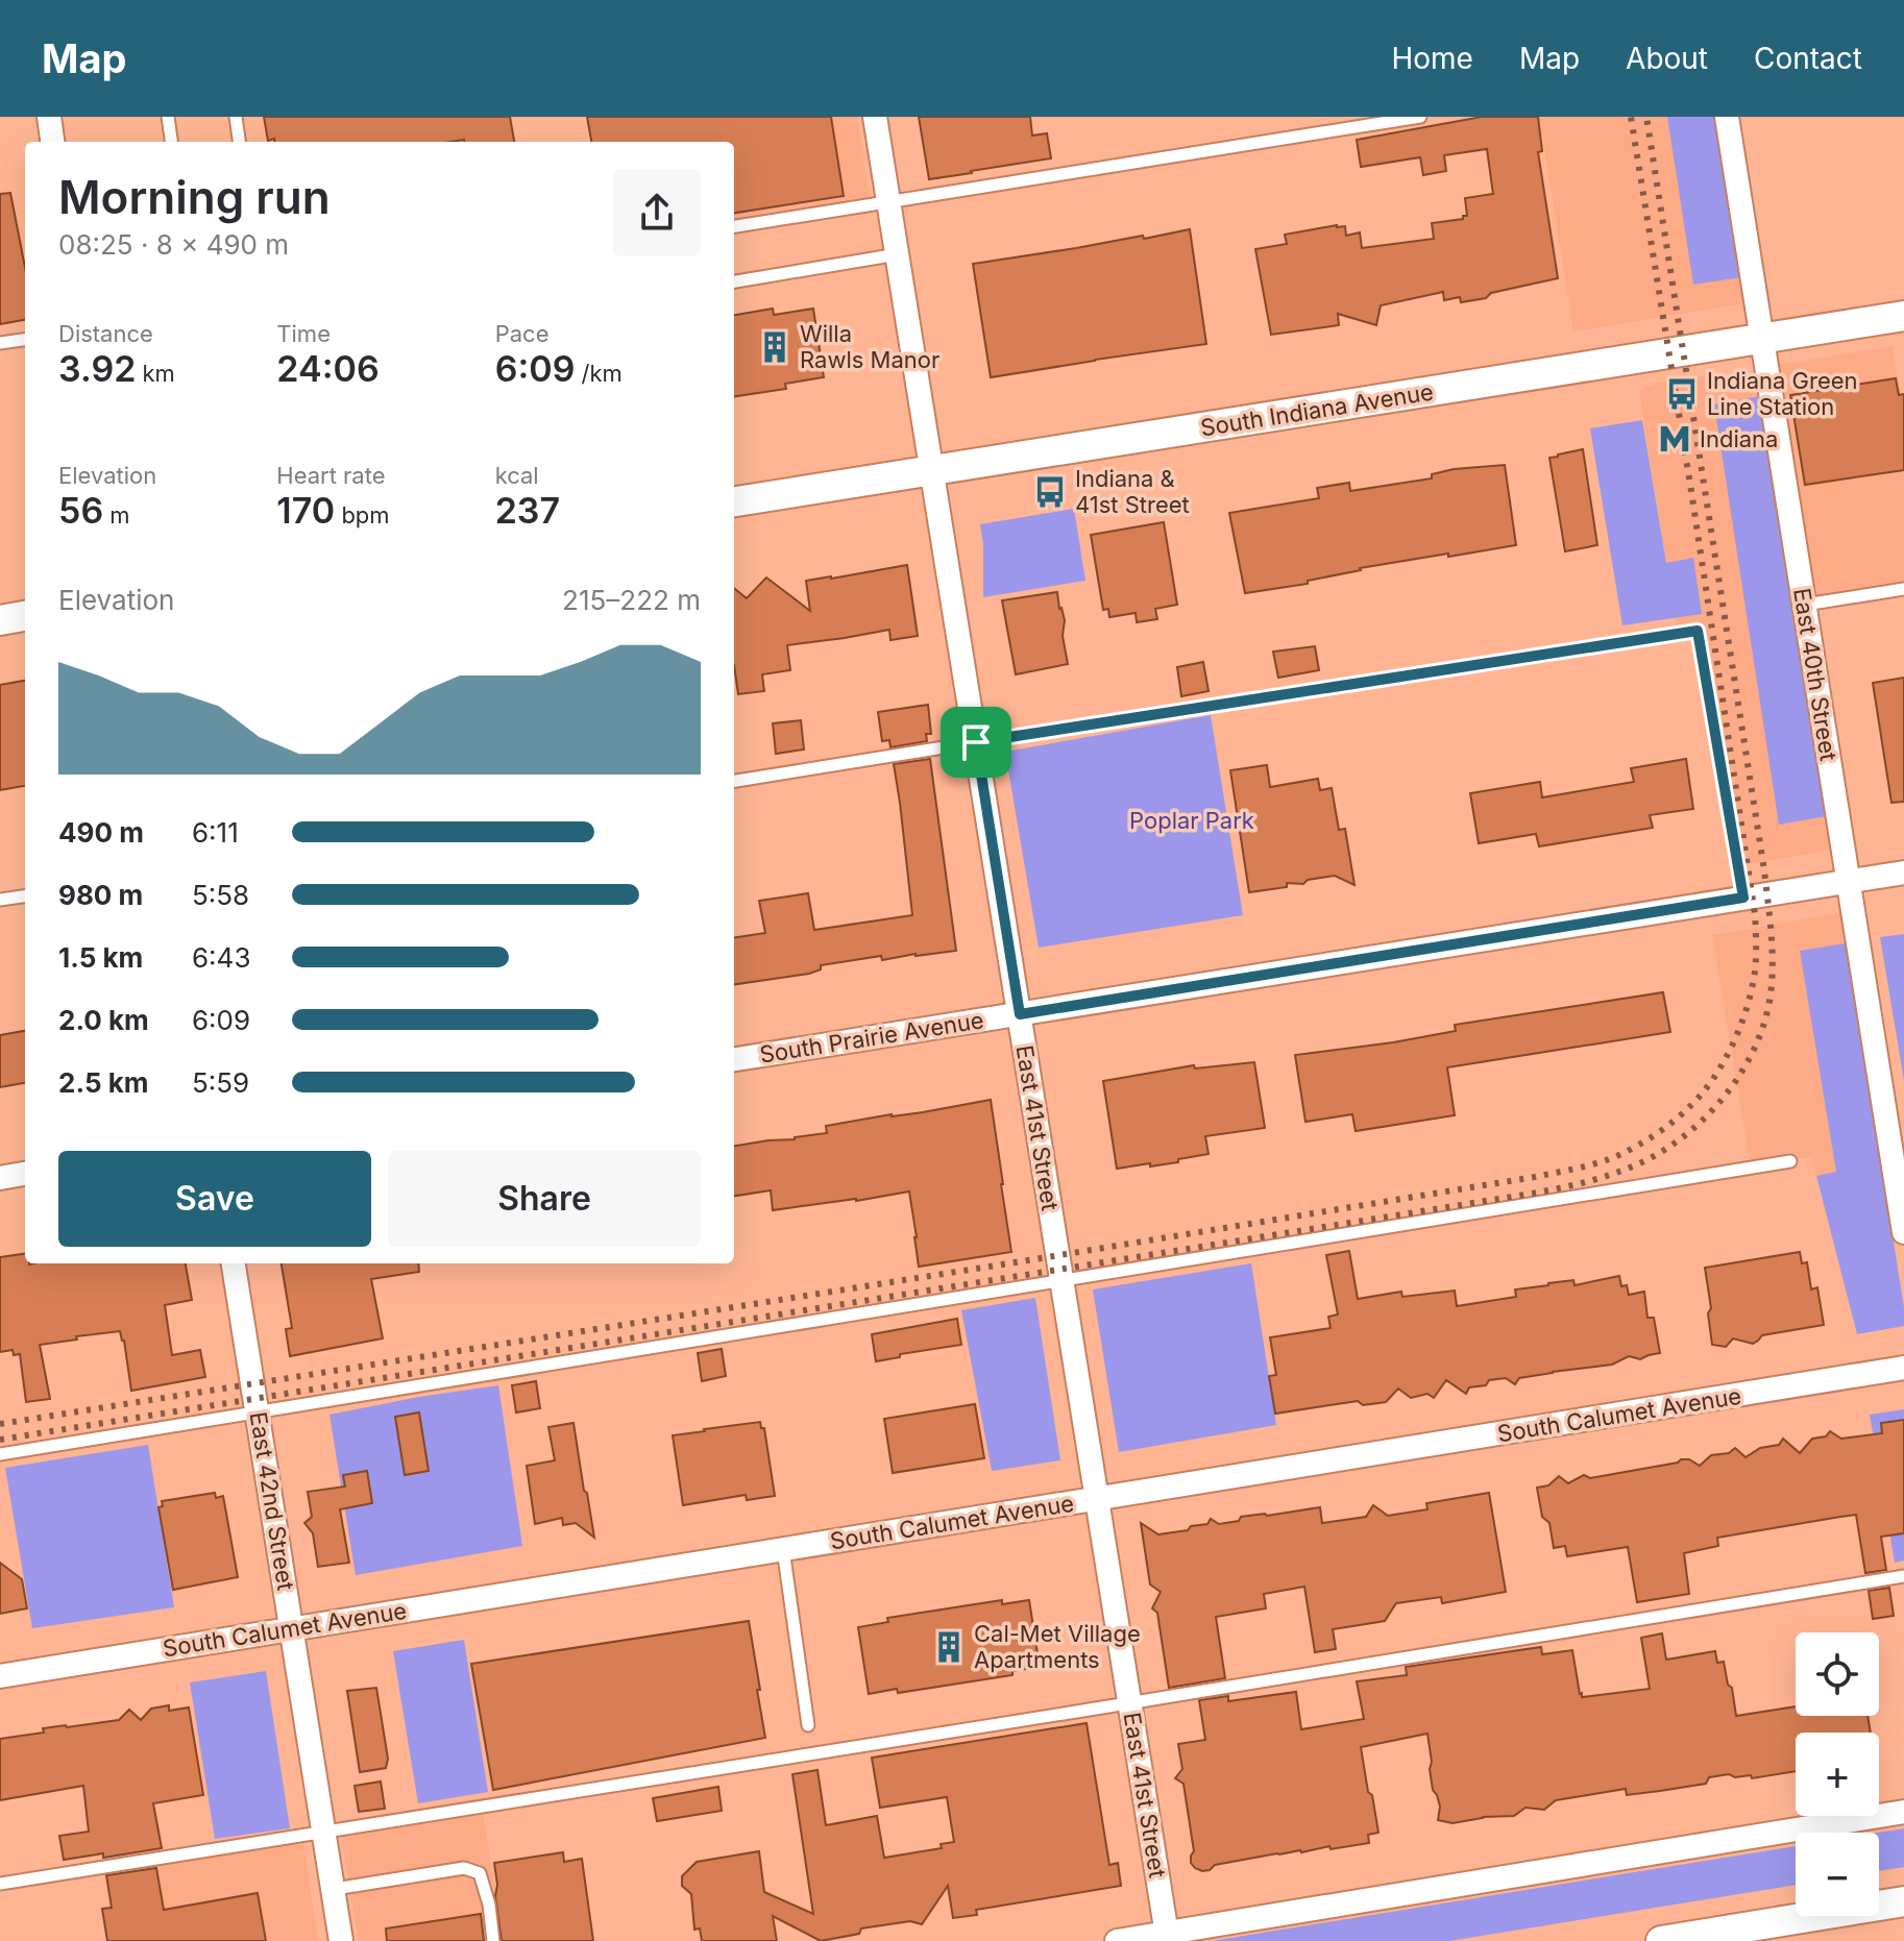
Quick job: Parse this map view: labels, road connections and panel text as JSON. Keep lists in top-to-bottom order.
{
  "streets": {
    "street": [
      "South Indiana Avenue",
      "East 40th Street",
      "South Prairie Avenue",
      "East 41st Street",
      "South Calumet Avenue",
      "East 42nd Street"
    ]
  },
  "crossings": [
    ["South Indiana Avenue", "East 40th Street"],
    ["South Indiana Avenue", "East 41st Street"],
    ["East 40th Street", "South Prairie Avenue"],
    ["South Prairie Avenue", "East 41st Street"],
    ["East 41st Street", "South Calumet Avenue"],
    ["South Calumet Avenue", "East 42nd Street"]
  ],
  "parks": ["Poplar Park"],
  "places": {
    "building": ["Willa Rawls Manor", "Cal-Met Village Apartments"],
    "bus stop": ["Indiana Green Line Station", "Indiana & 41st Street"],
    "metro station": ["Indiana"]
  },
  "page": {
    "header": "Map",
    "nav": [
      "Home",
      "Map",
      "About",
      "Contact"
    ],
    "heading": ["Morning run", "08:25 · 8 × 490 m"],
    "stats": [
      ["Distance", "3.92 km"],
      ["Time", "24:06"],
      ["Pace", "6:09 /km"],
      ["Elevation", "56 m"],
      ["Heart rate", "170 bpm"],
      ["kcal", "237"]
    ],
    "chart": ["Elevation", "215–222 m"],
    "list": [
      {
        "name": "490 m",
        "note": "6:11"
      },
      {
        "name": "980 m",
        "note": "5:58"
      },
      {
        "name": "1.5 km",
        "note": "6:43"
      },
      {
        "name": "2.0 km",
        "note": "6:09"
      },
      {
        "name": "2.5 km",
        "note": "5:59"
      }
    ],
    "buttons": ["Save", "Share"],
    "map_buttons": ["+", "−"]
  }
}
